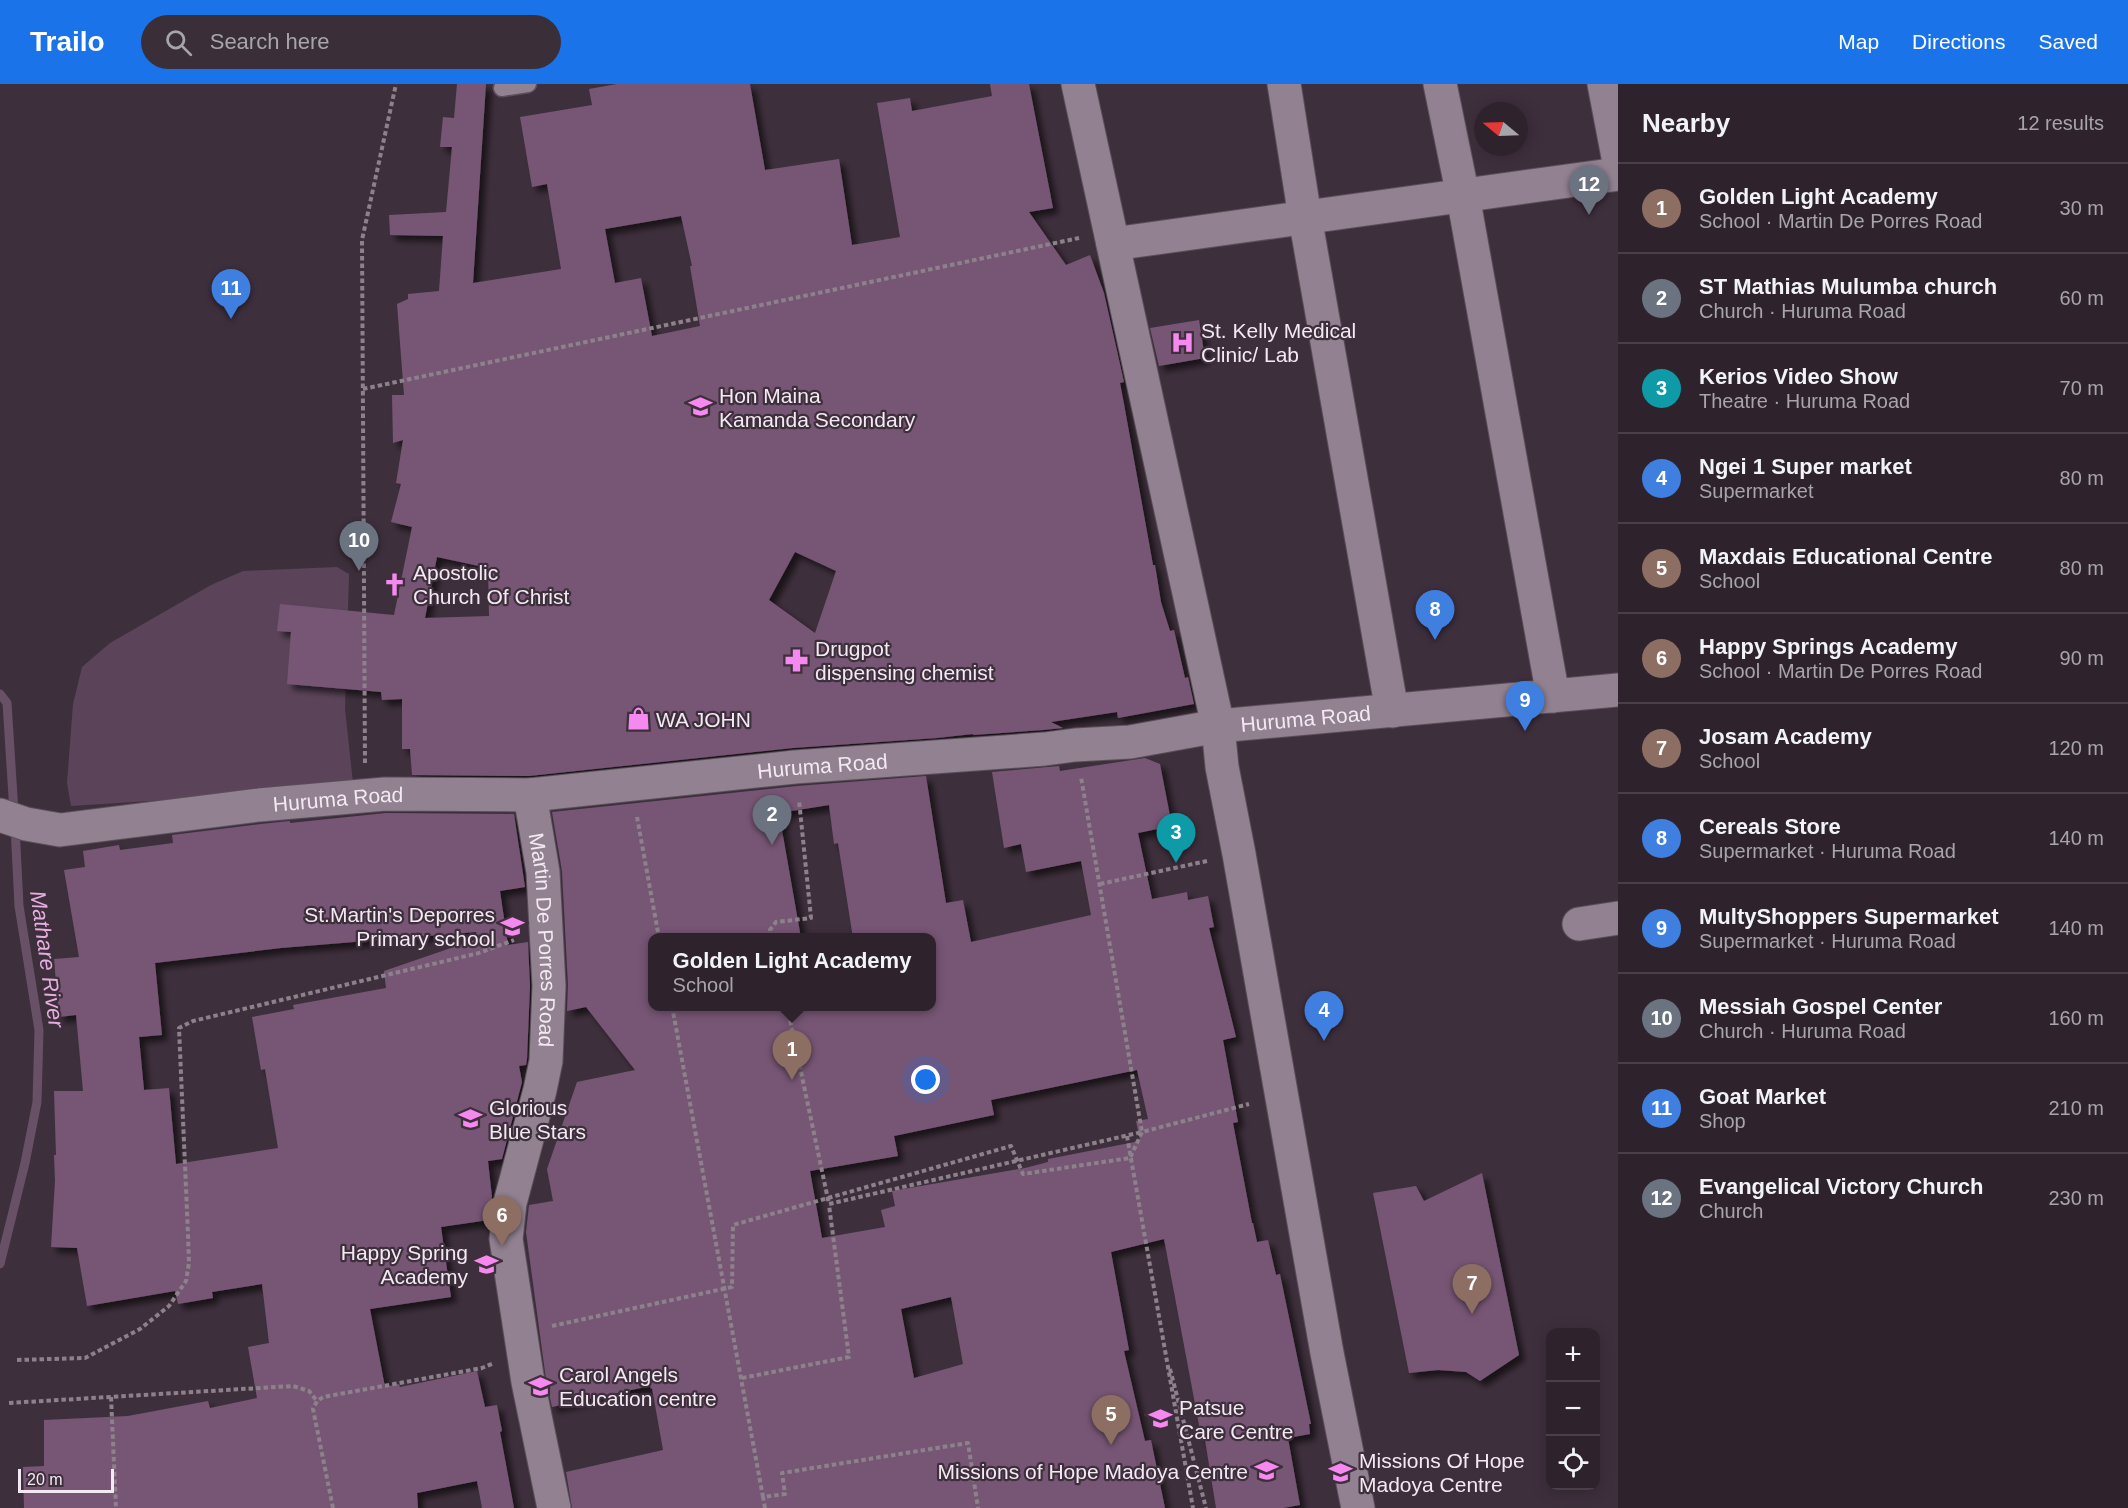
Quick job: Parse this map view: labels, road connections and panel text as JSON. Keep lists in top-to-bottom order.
{
  "streets": {
    "street": ["Huruma Road", "Martin De Porres Road"]
  },
  "crossings": [
    ["Huruma Road", "Martin De Porres Road"]
  ],
  "water": ["Mathare River"],
  "places": {
    "hospital": ["St. Kelly Medical Clinic/ Lab"],
    "school or university": [
      "Hon Maina Kamanda Secondary",
      "St.Martin's Deporres Primary school",
      "Glorious Blue Stars",
      "Happy Spring Academy",
      "Carol Angels Education centre",
      "Patsue Care Centre",
      "Missions of Hope Madoya Centre",
      "Missions Of Hope Madoya Centre"
    ],
    "church": ["Apostolic Church Of Christ"],
    "pharmacy": ["Drugpot dispensing chemist"],
    "shop": ["WA JOHN"]
  },
  "scale_bar": "20 m",
  "north": "left",
  "page": {
    "header": "Trailo",
    "search": "Search here",
    "nav": ["Map", "Directions", "Saved"],
    "heading": ["Nearby", "12 results"],
    "list": [
      {
        "mark": "1",
        "name": "Golden Light Academy",
        "note": "School · Martin De Porres Road",
        "value": "30 m"
      },
      {
        "mark": "2",
        "name": "ST Mathias Mulumba church",
        "note": "Church · Huruma Road",
        "value": "60 m"
      },
      {
        "mark": "3",
        "name": "Kerios Video Show",
        "note": "Theatre · Huruma Road",
        "value": "70 m"
      },
      {
        "mark": "4",
        "name": "Ngei 1 Super market",
        "note": "Supermarket",
        "value": "80 m"
      },
      {
        "mark": "5",
        "name": "Maxdais Educational Centre",
        "note": "School",
        "value": "80 m"
      },
      {
        "mark": "6",
        "name": "Happy Springs Academy",
        "note": "School · Martin De Porres Road",
        "value": "90 m"
      },
      {
        "mark": "7",
        "name": "Josam Academy",
        "note": "School",
        "value": "120 m"
      },
      {
        "mark": "8",
        "name": "Cereals Store",
        "note": "Supermarket · Huruma Road",
        "value": "140 m"
      },
      {
        "mark": "9",
        "name": "MultyShoppers Supermarket",
        "note": "Supermarket · Huruma Road",
        "value": "140 m"
      },
      {
        "mark": "10",
        "name": "Messiah Gospel Center",
        "note": "Church · Huruma Road",
        "value": "160 m"
      },
      {
        "mark": "11",
        "name": "Goat Market",
        "note": "Shop",
        "value": "210 m"
      },
      {
        "mark": "12",
        "name": "Evangelical Victory Church",
        "note": "Church",
        "value": "230 m"
      }
    ],
    "pins": [
      "12",
      "11",
      "10",
      "8",
      "9",
      "2",
      "3",
      "4",
      "1",
      "6",
      "7",
      "5"
    ],
    "popup": ["Golden Light Academy", "School"],
    "map_buttons": ["+", "−"],
    "scale": "20 m"
  }
}
